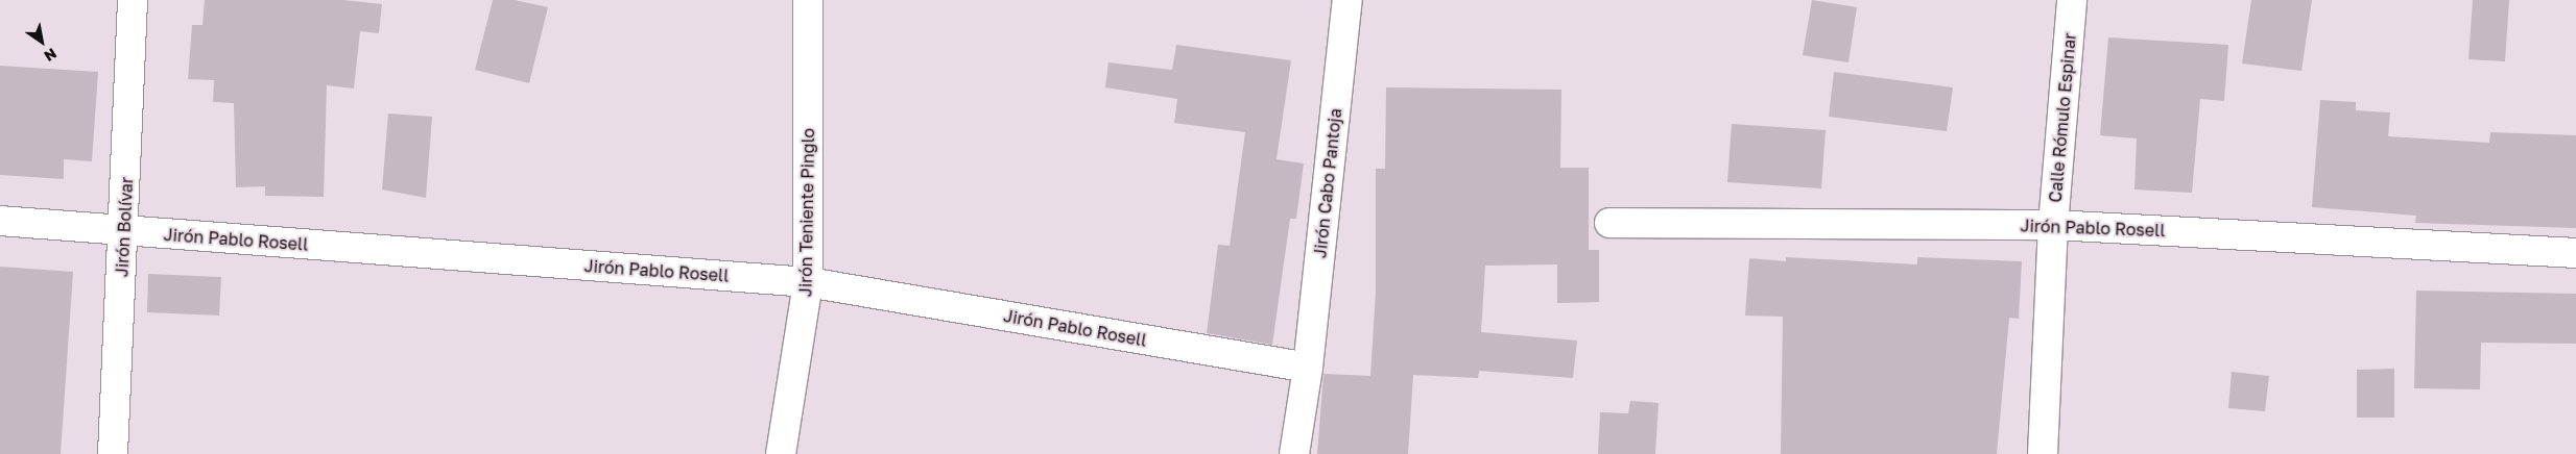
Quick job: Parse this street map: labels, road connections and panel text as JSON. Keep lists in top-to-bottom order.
{
  "streets": {
    "street": [
      "Calle Rómulo Espinar",
      "Jirón Cabo Pantoja",
      "Jirón Teniente Pinglo",
      "Jirón Bolívar",
      "Jirón Pablo Rosell"
    ]
  },
  "crossings": [
    ["Calle Rómulo Espinar", "Jirón Pablo Rosell"],
    ["Jirón Cabo Pantoja", "Jirón Pablo Rosell"],
    ["Jirón Teniente Pinglo", "Jirón Pablo Rosell"],
    ["Jirón Bolívar", "Jirón Pablo Rosell"]
  ],
  "north": "bottom right"
}
